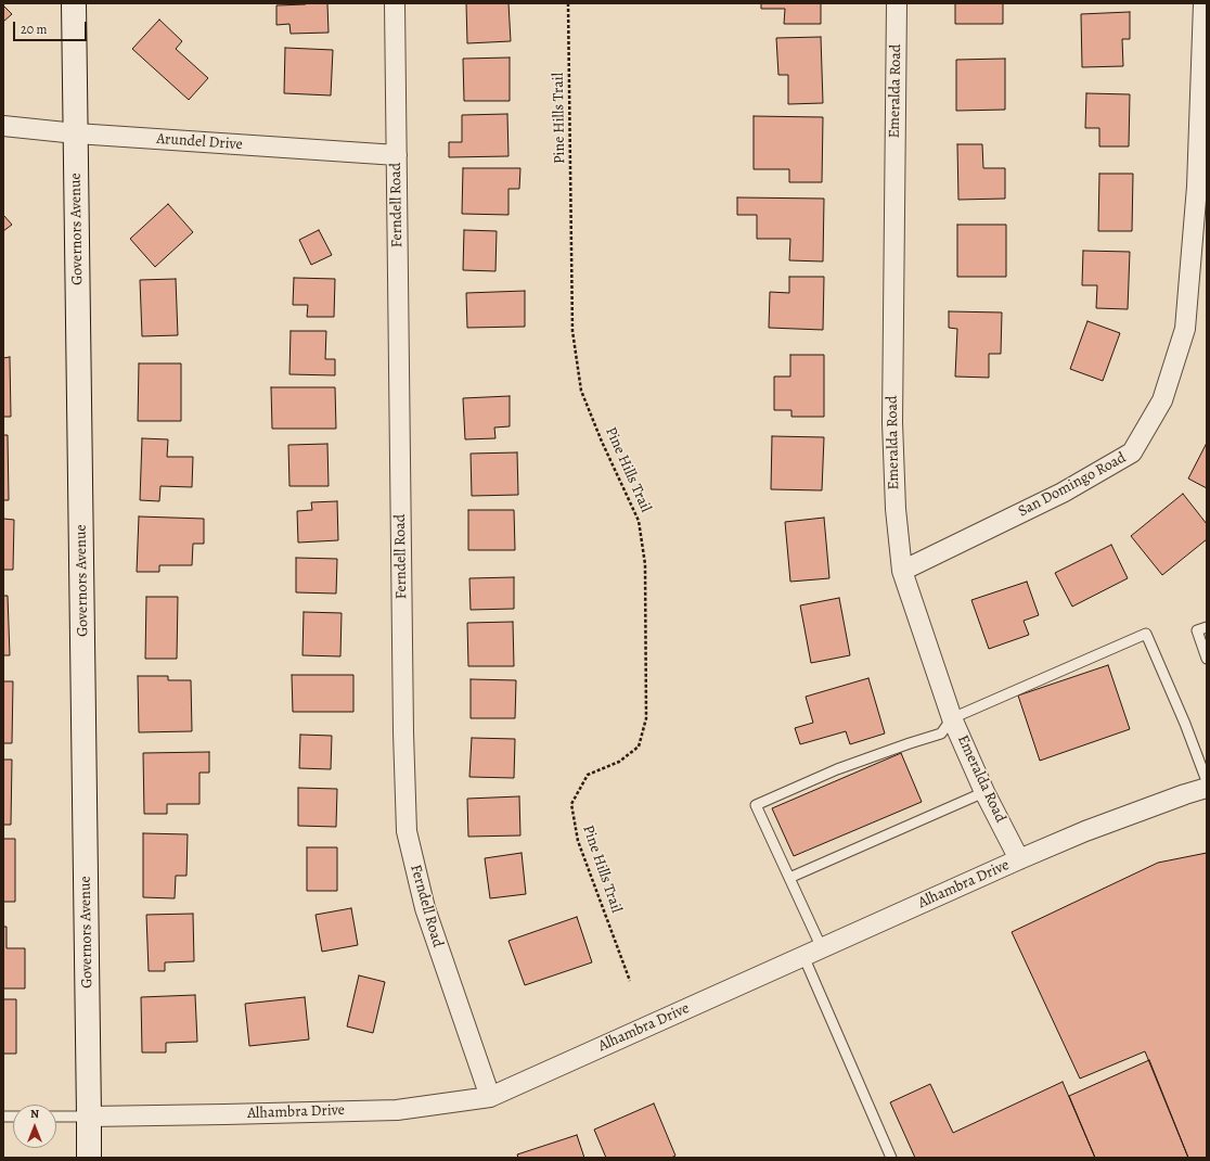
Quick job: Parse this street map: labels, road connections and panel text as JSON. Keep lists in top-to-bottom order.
{
  "streets": {
    "street": [
      "Emeralda Road",
      "Arundel Drive",
      "Ferndell Road",
      "Governors Avenue",
      "San Domingo Road",
      "Alhambra Drive"
    ],
    "path": ["Pine Hills Trail"]
  },
  "crossings": [
    ["Emeralda Road", "San Domingo Road"],
    ["Emeralda Road", "Alhambra Drive"],
    ["Arundel Drive", "Ferndell Road"],
    ["Arundel Drive", "Governors Avenue"],
    ["Ferndell Road", "Alhambra Drive"],
    ["Governors Avenue", "Alhambra Drive"]
  ],
  "scale_bar": "20 m",
  "north": "top"
}
